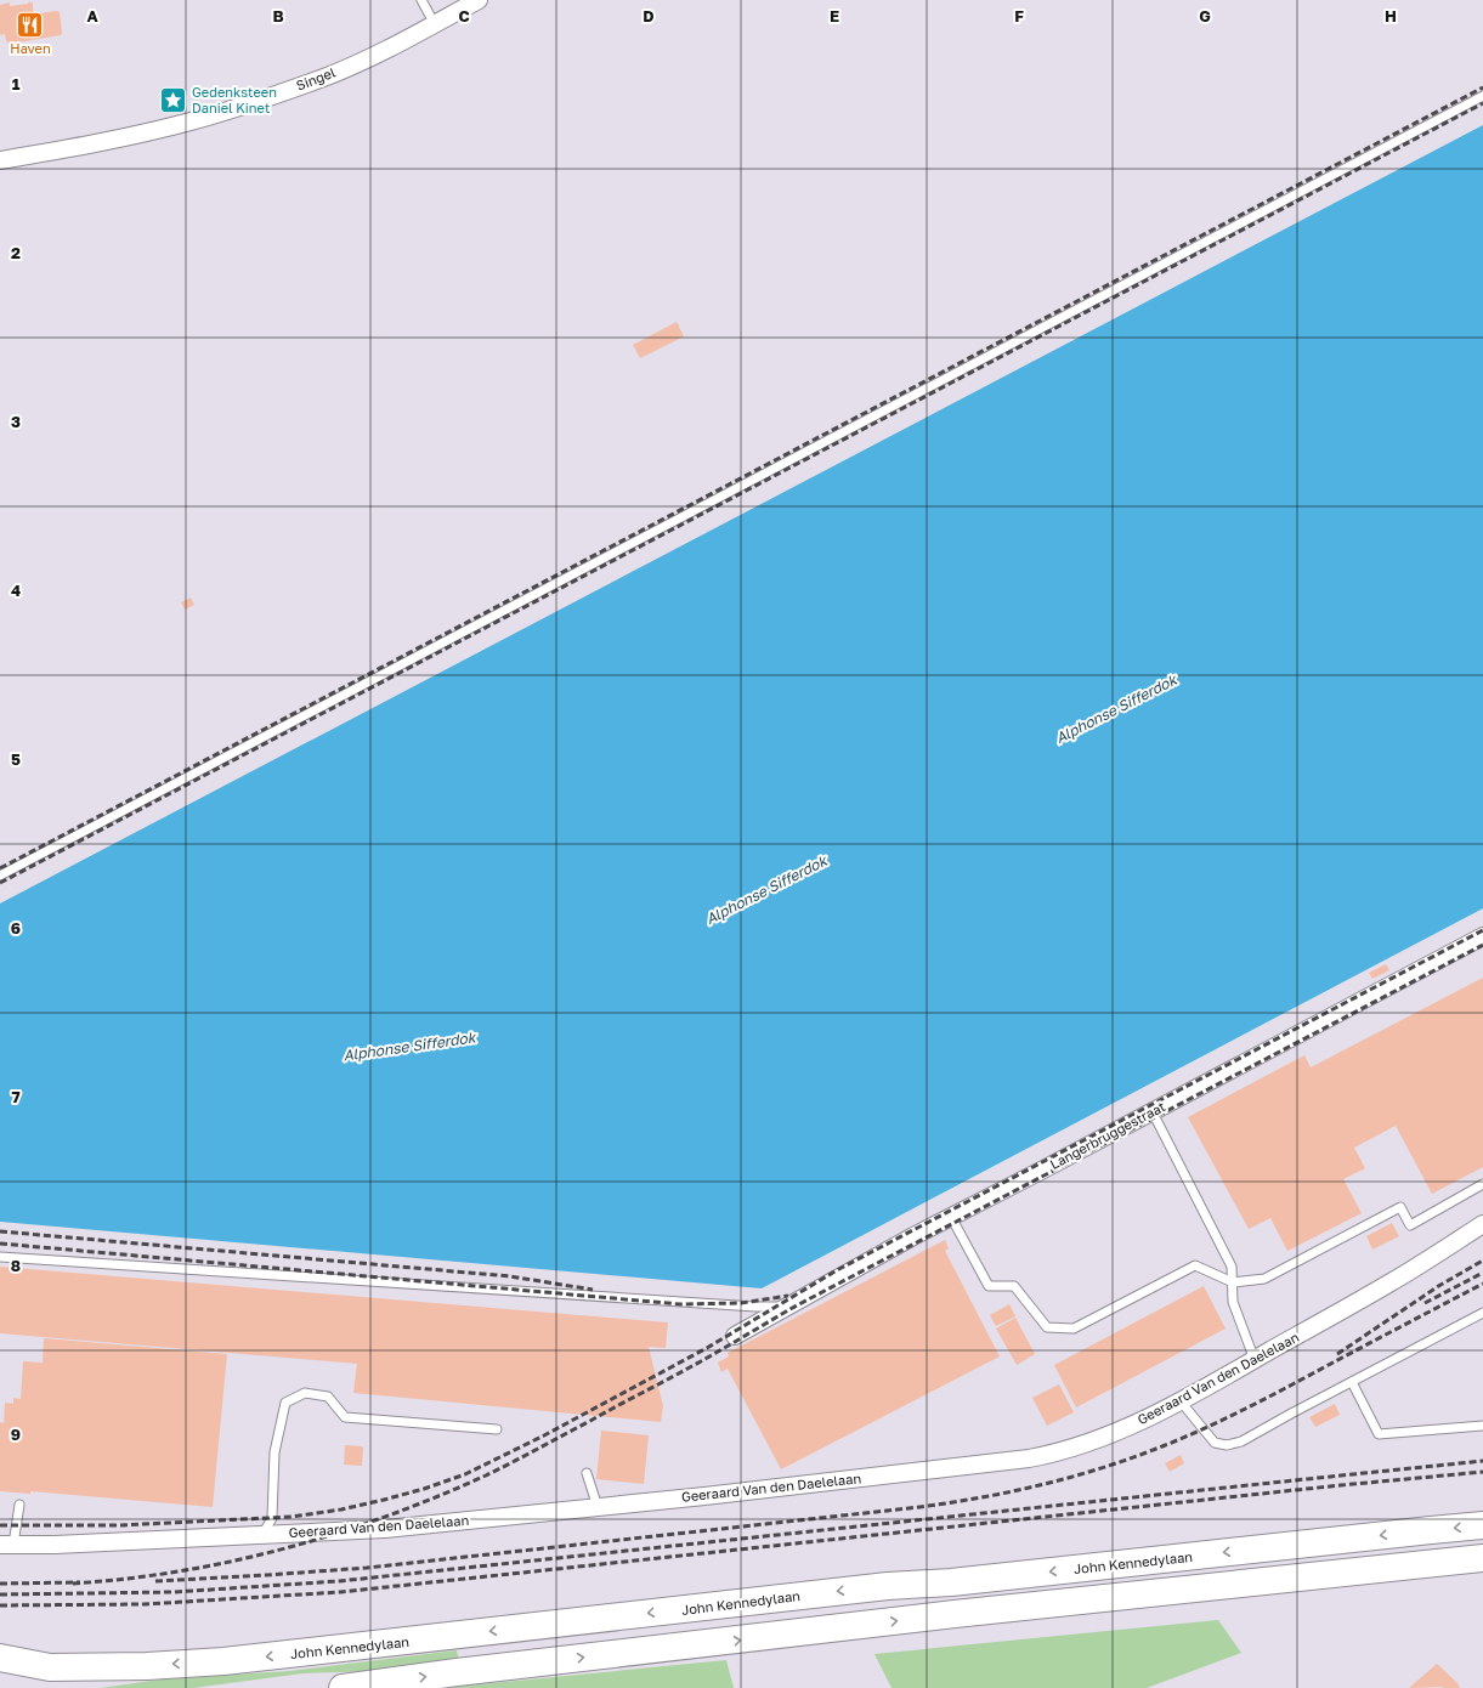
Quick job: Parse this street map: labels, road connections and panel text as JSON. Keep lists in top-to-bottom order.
{
  "streets": {
    "highway": ["John Kennedylaan"],
    "street": ["Singel", "Langerbruggestraat", "Geeraard Van den Daelelaan"]
  },
  "water": ["Alphonse Sifferdok"],
  "places": {
    "restaurant": ["Haven"],
    "place": ["Gedenksteen Daniel Kinet"]
  },
  "grid": {
    "columns": [
      "A",
      "B",
      "C",
      "D",
      "E",
      "F",
      "G",
      "H"
    ],
    "rows": [
      "1",
      "2",
      "3",
      "4",
      "5",
      "6",
      "7",
      "8",
      "9"
    ]
  }
}
